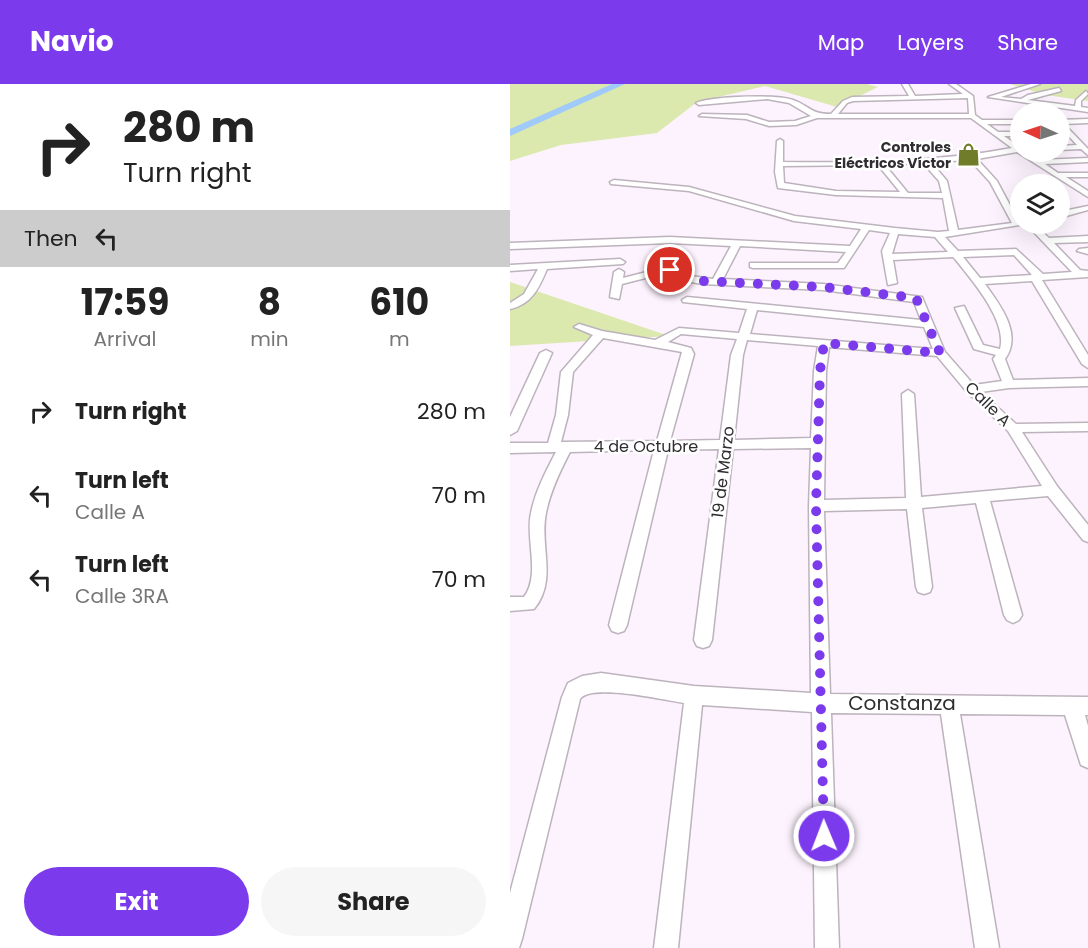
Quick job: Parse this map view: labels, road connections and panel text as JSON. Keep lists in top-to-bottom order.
{
  "streets": {
    "street": [
      "Calle A",
      "4 de Octubre",
      "19 de Marzo",
      "Constanza"
    ]
  },
  "crossings": [
    ["4 de Octubre", "19 de Marzo"]
  ],
  "places": {
    "shop": ["Controles Eléctricos Víctor"]
  },
  "north": "left",
  "page": {
    "header": "Navio",
    "nav": ["Map", "Layers", "Share"],
    "turn": ["280 m", "Turn right"],
    "then": "Then",
    "eta": [
      "17:59",
      "Arrival",
      "8",
      "min",
      "610",
      "m"
    ],
    "list": [
      {
        "name": "Turn right",
        "value": "280 m"
      },
      {
        "name": "Turn left",
        "note": "Calle A",
        "value": "70 m"
      },
      {
        "name": "Turn left",
        "note": "Calle 3RA",
        "value": "70 m"
      }
    ],
    "buttons": ["Exit", "Share"]
  }
}
